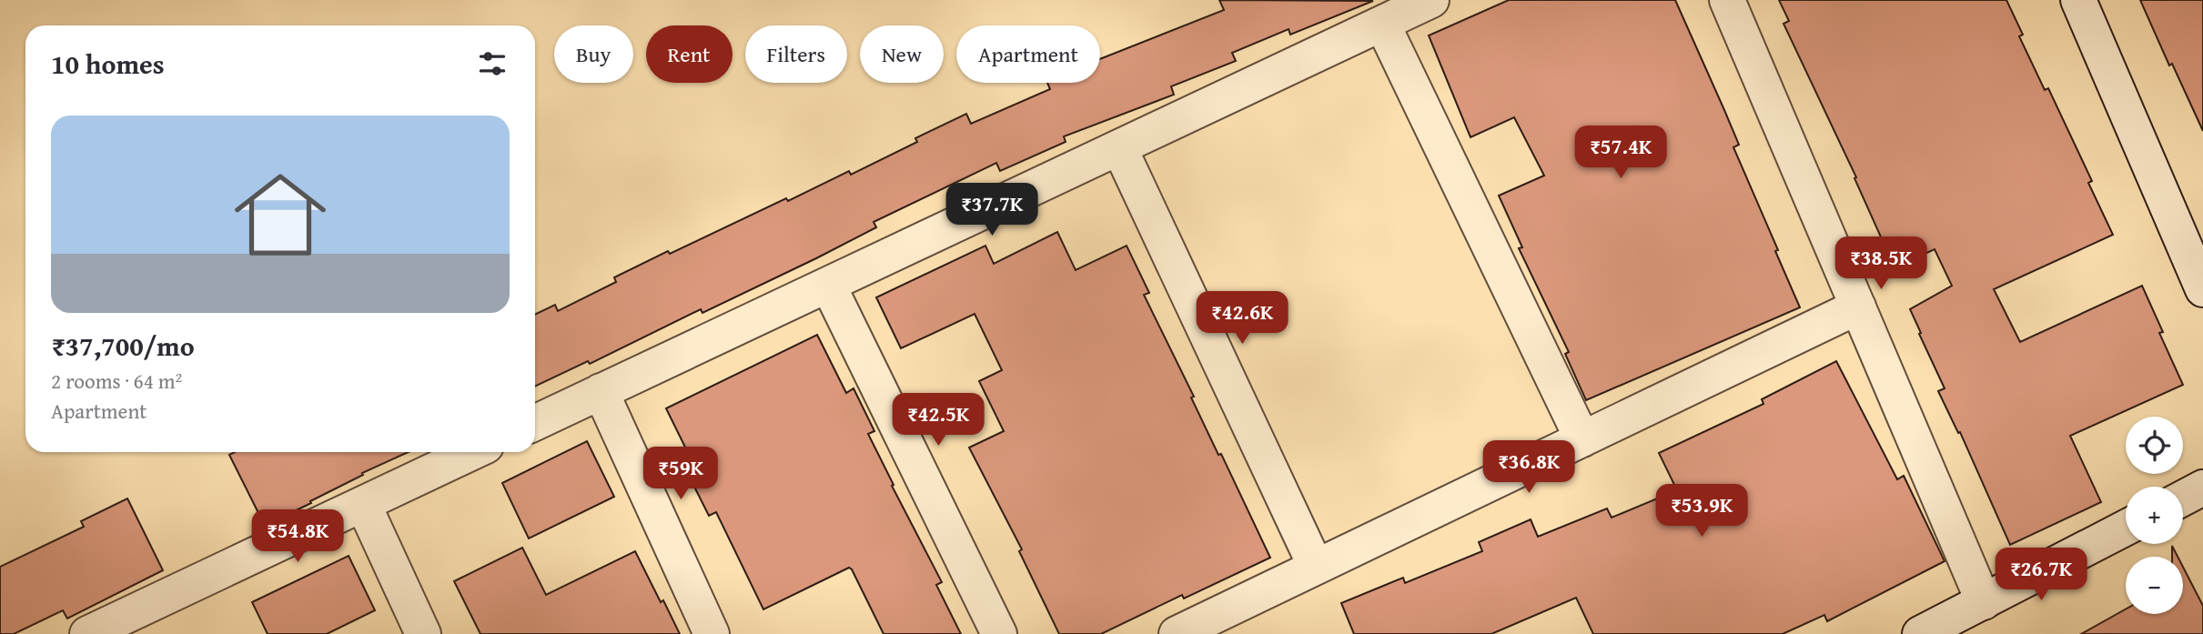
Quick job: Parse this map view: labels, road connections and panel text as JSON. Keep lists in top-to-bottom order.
{
  "page": {
    "chip": [
      "Buy",
      "Rent",
      "Filters",
      "New",
      "Apartment"
    ],
    "heading": "10 homes",
    "list": [
      {
        "name": "₹37,700/mo",
        "note": "2 rooms · 64 m² · Apartment"
      }
    ],
    "price": [
      "₹57.4K",
      "₹37.7K",
      "₹38.5K",
      "₹42.6K",
      "₹42.5K",
      "₹36.8K",
      "₹59K",
      "₹53.9K",
      "₹54.8K",
      "₹26.7K"
    ],
    "map_buttons": ["+", "−"]
  }
}
